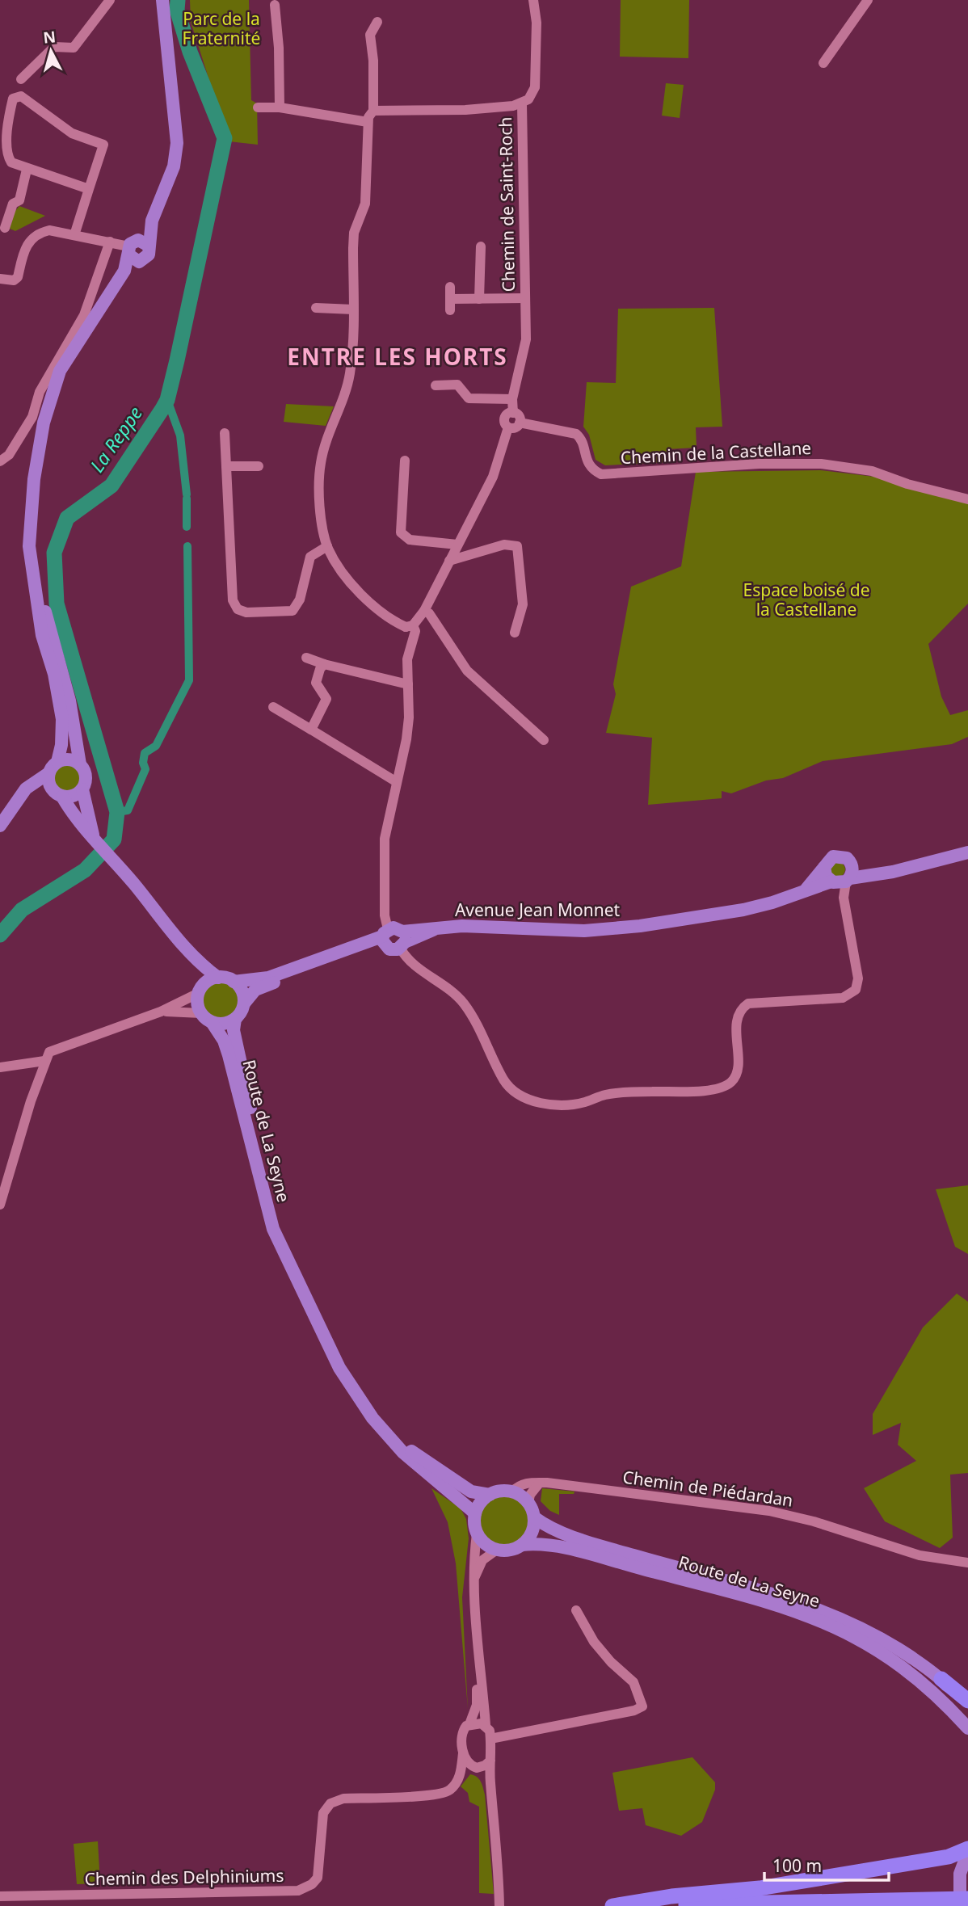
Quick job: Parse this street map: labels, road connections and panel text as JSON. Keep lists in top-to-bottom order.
{
  "streets": {
    "main road": ["Avenue Jean Monnet", "Route de La Seyne"],
    "street": [
      "Chemin de Saint-Roch",
      "Chemin de la Castellane",
      "Chemin de Piédardan",
      "Chemin des Delphiniums"
    ]
  },
  "crossings": [
    ["Chemin de Saint-Roch", "Chemin de la Castellane"],
    ["Avenue Jean Monnet", "Route de La Seyne"]
  ],
  "districts": ["ENTRE LES HORTS"],
  "water": ["La Reppe"],
  "parks": ["Parc de la Fraternité", "Espace boisé de la Castellane"],
  "scale_bar": "100 m",
  "north": "top"
}
